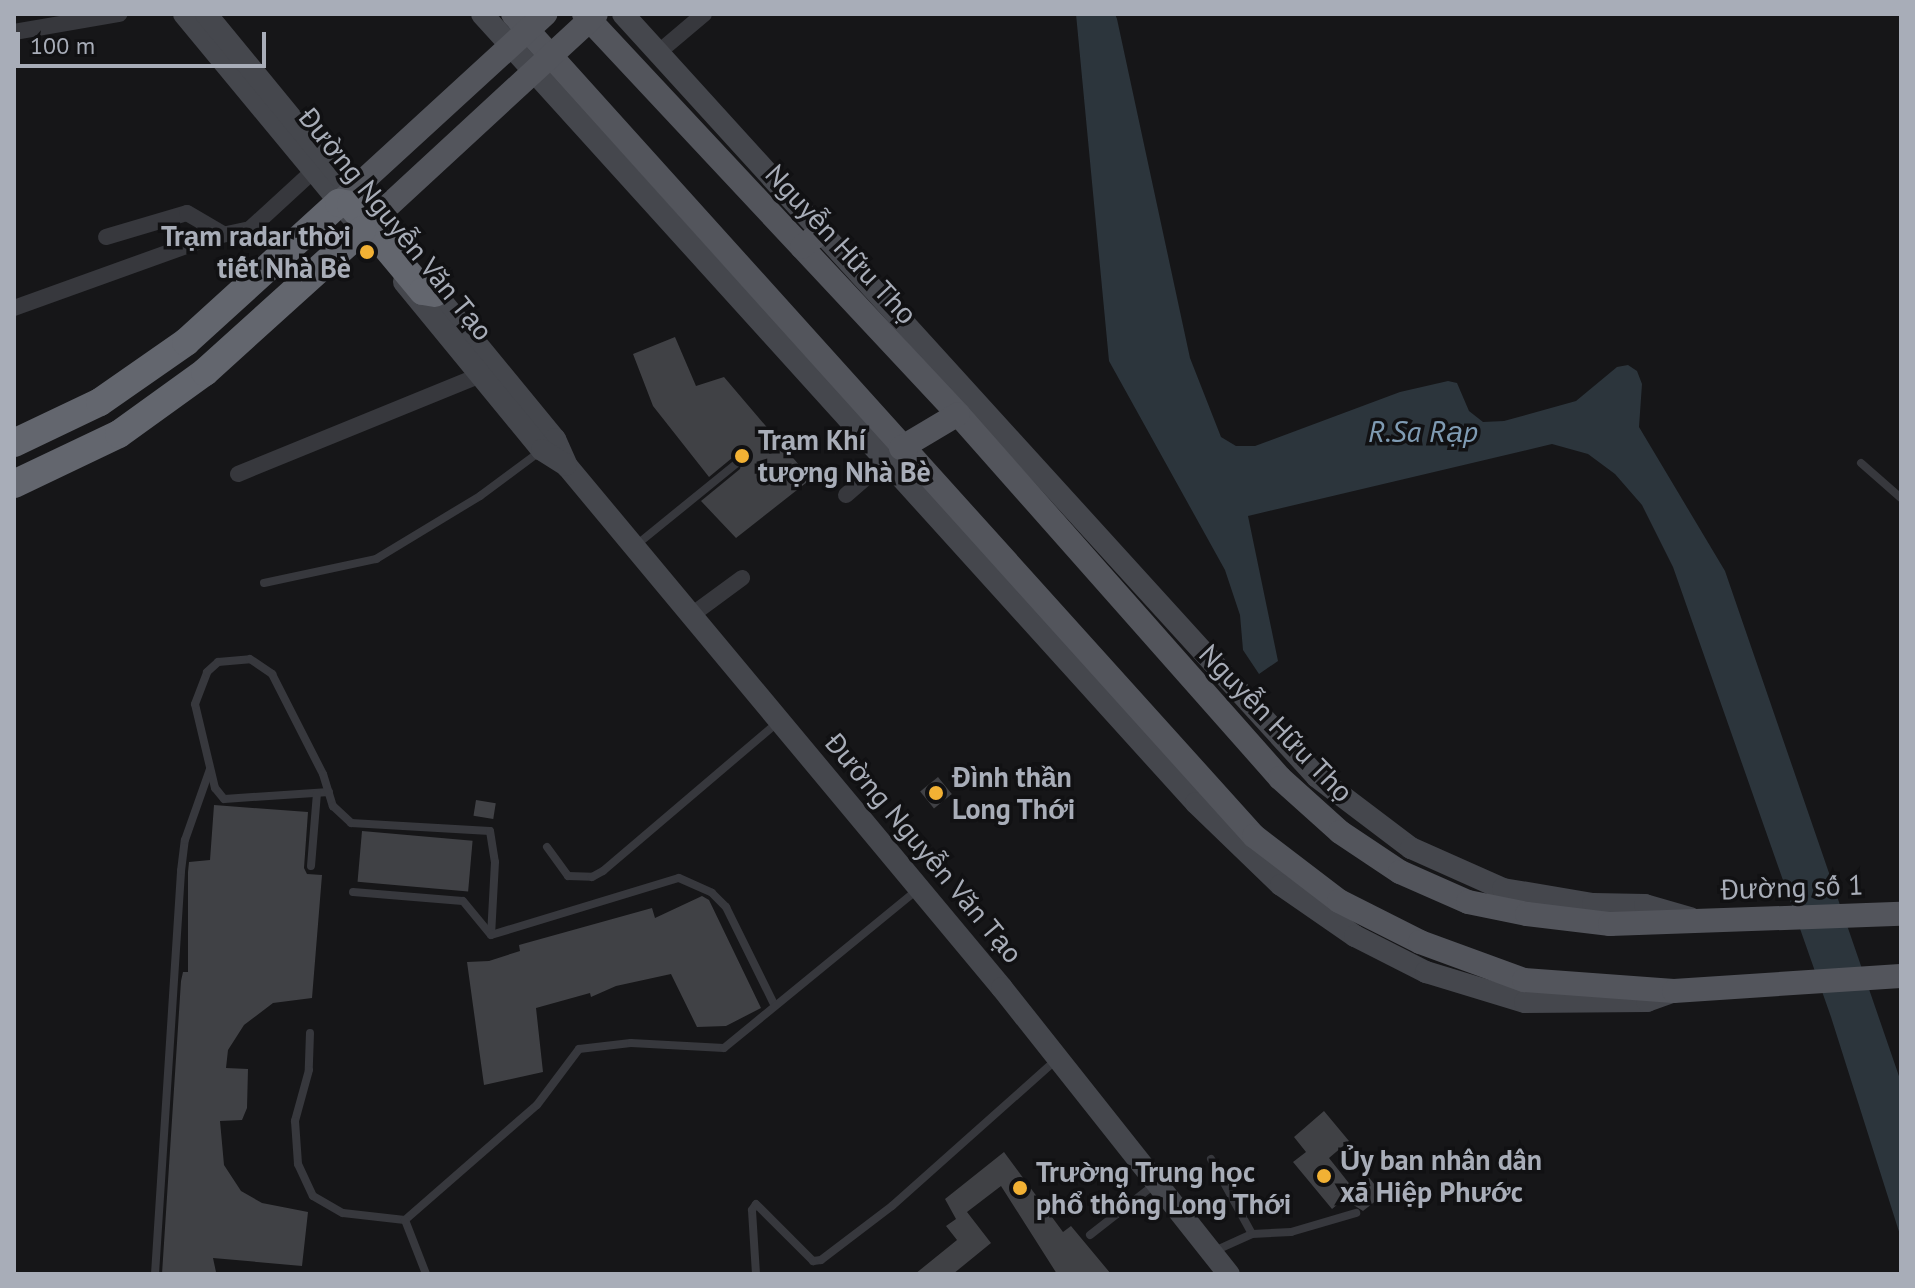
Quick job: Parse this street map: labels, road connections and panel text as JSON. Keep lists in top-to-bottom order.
{
  "streets": {
    "main road": ["Đường Nguyễn Văn Tạo", "Nguyễn Hữu Thọ", "Đường số 1"]
  },
  "crossings": [
    ["Nguyễn Hữu Thọ", "Đường số 1"]
  ],
  "water": ["R.Sa Rạp"],
  "places": [
    "Trạm radar thời tiết Nhà Bè",
    "Trạm Khí tượng Nhà Bè",
    "Đình thần Long Thới",
    "Ủy ban nhân dân xã Hiệp Phước",
    "Trường Trung học phổ thông Long Thới"
  ],
  "scale_bar": "100 m"
}
